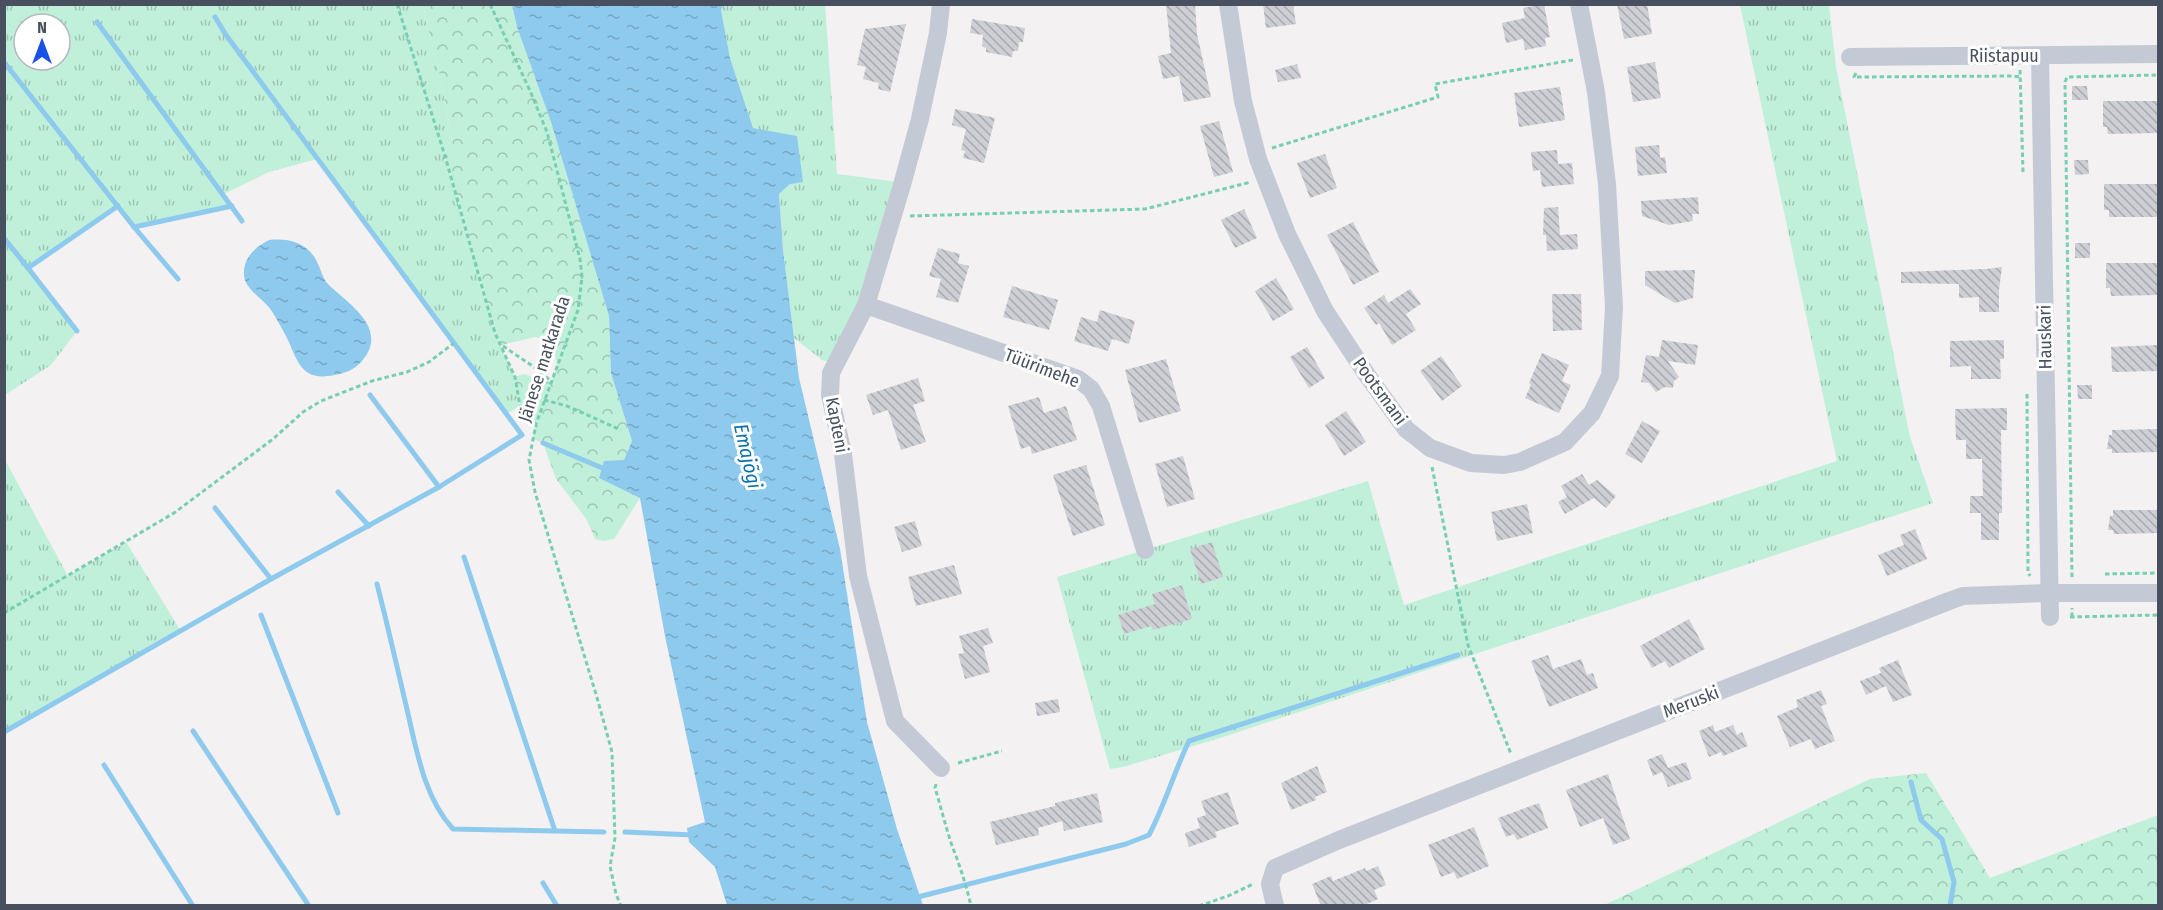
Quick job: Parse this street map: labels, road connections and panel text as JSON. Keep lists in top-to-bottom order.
{
  "streets": {
    "street": [
      "Riistapuu",
      "Hauskari",
      "Tüürimehe",
      "Pootsmani",
      "Kapteni",
      "Meruski"
    ],
    "path": ["Jänese matkarada"]
  },
  "crossings": [
    ["Riistapuu", "Hauskari"],
    ["Hauskari", "Meruski"],
    ["Tüürimehe", "Kapteni"]
  ],
  "water": ["Emajõgi"],
  "north": "top"
}
